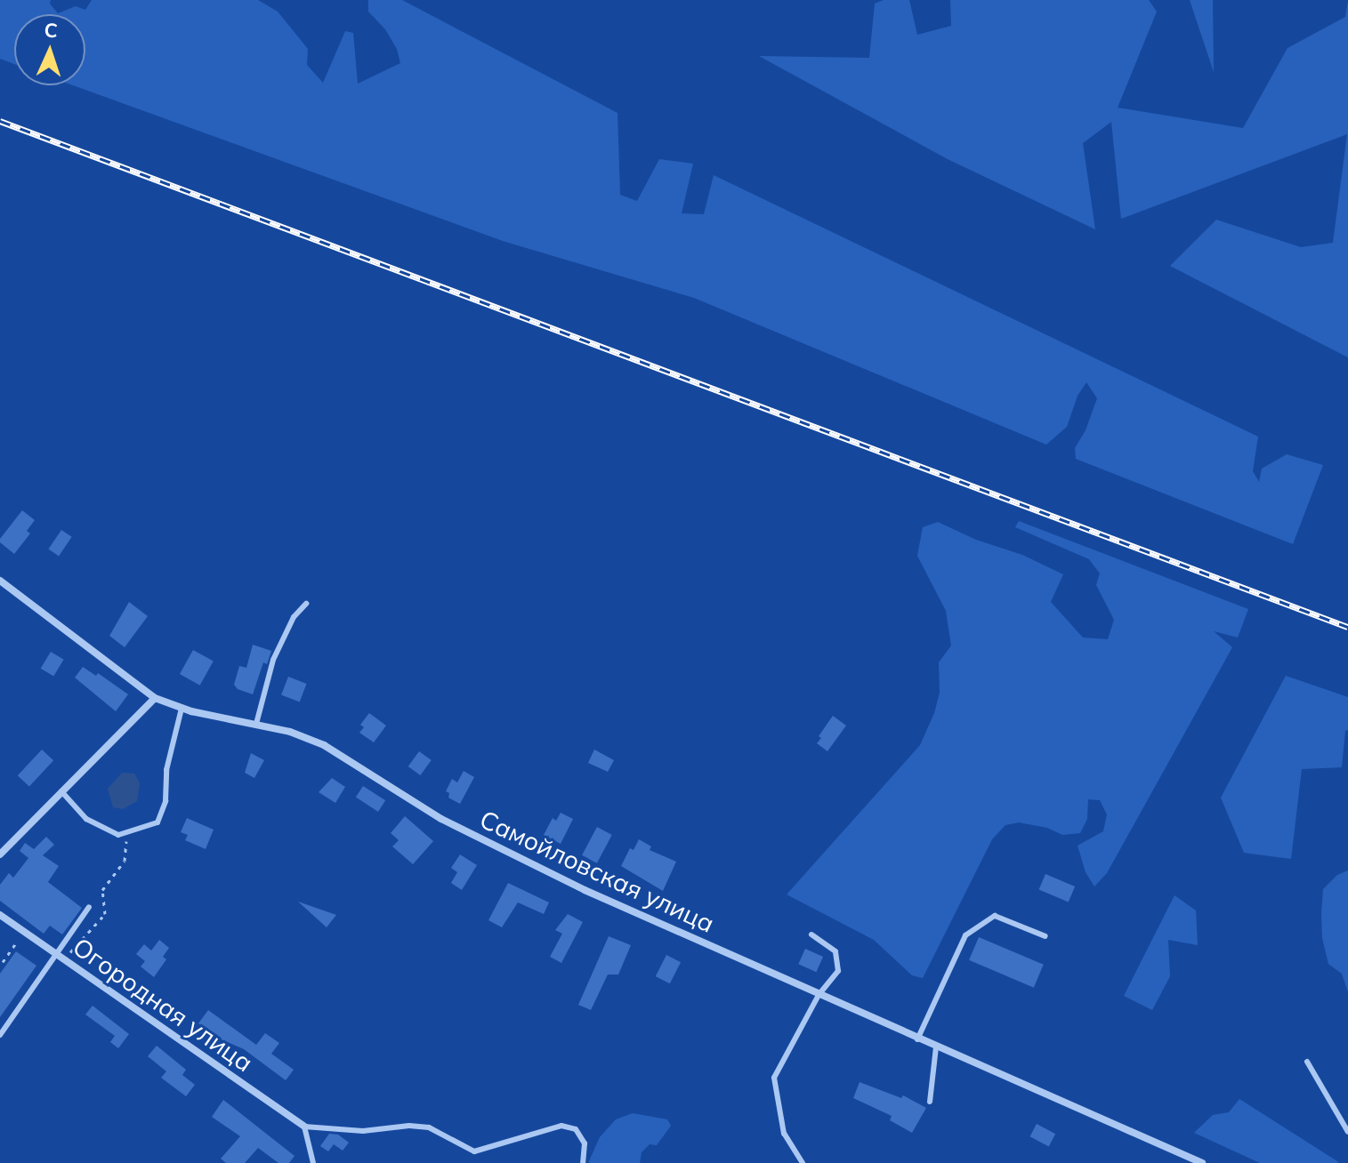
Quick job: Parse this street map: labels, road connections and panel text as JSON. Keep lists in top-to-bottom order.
{
  "streets": {
    "street": ["Самойловская улица", "Огородная улица"]
  },
  "north": "top"
}
